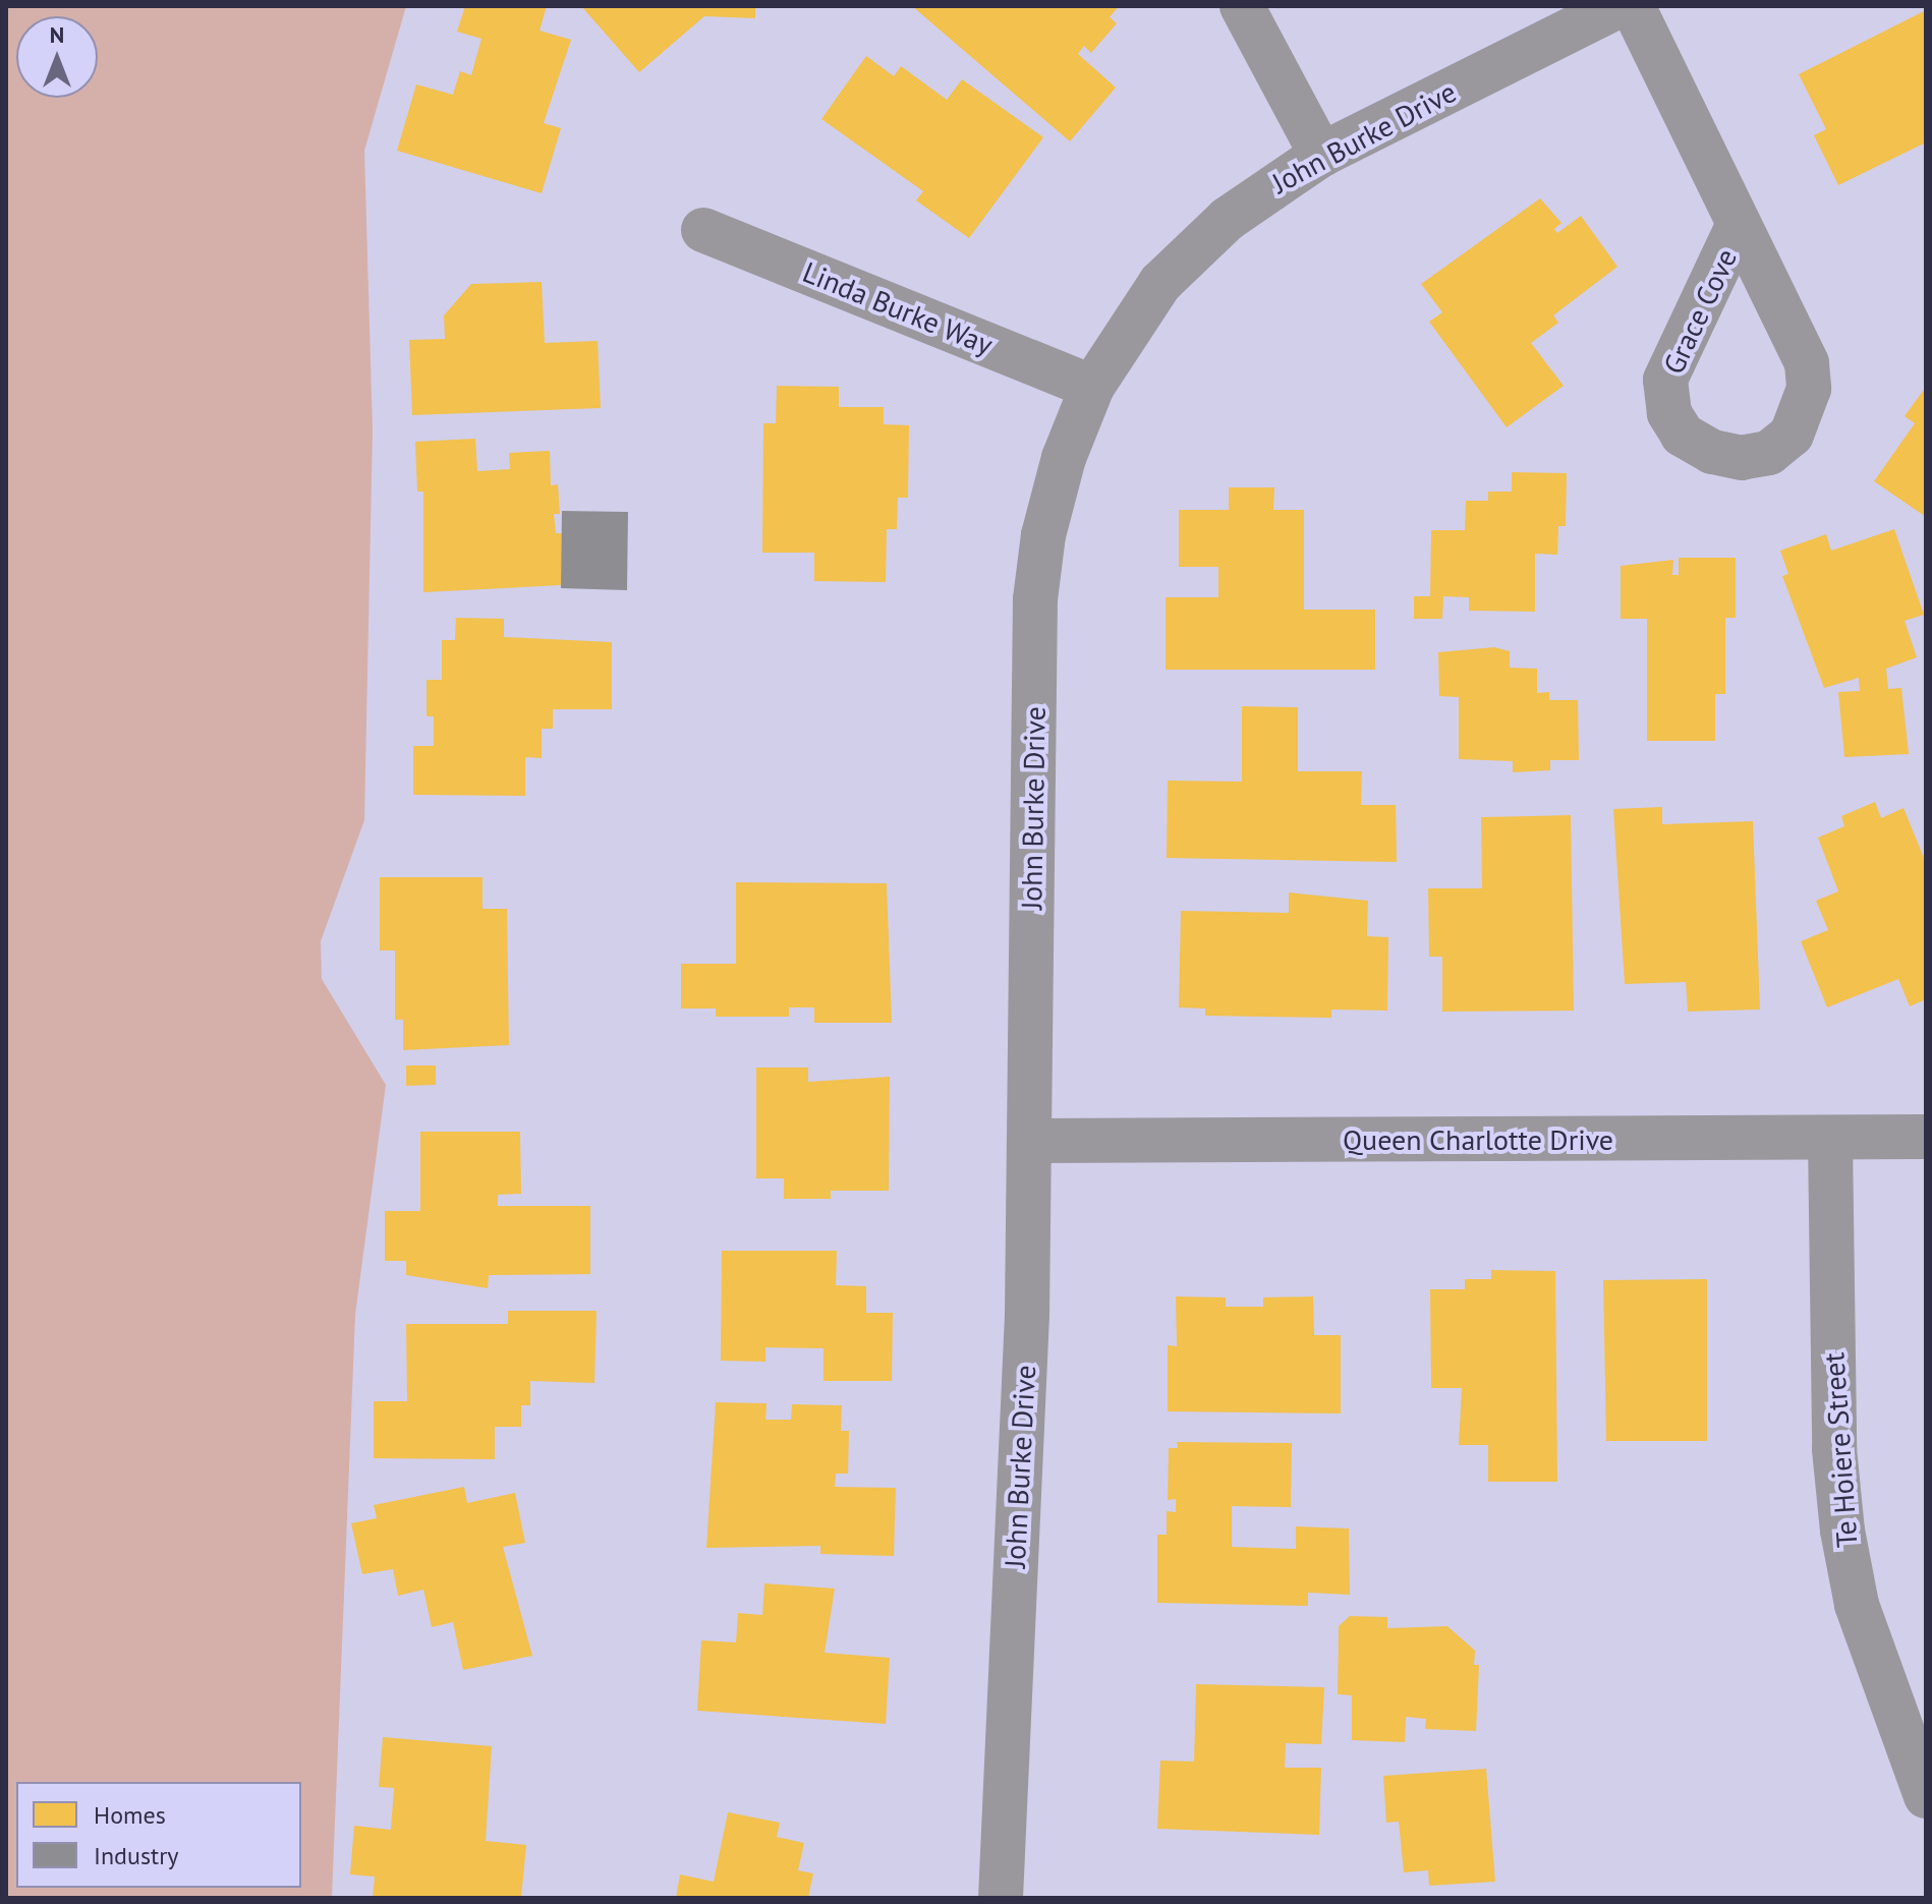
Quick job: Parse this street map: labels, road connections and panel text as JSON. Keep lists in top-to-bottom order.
{
  "streets": {
    "street": [
      "John Burke Drive",
      "Linda Burke Way",
      "Grace Cove",
      "Queen Charlotte Drive",
      "Te Hoiere Street"
    ]
  },
  "crossings": [
    ["John Burke Drive", "Linda Burke Way"],
    ["John Burke Drive", "Queen Charlotte Drive"],
    ["Queen Charlotte Drive", "Te Hoiere Street"]
  ],
  "legend": ["Homes", "Industry"],
  "north": "top"
}
